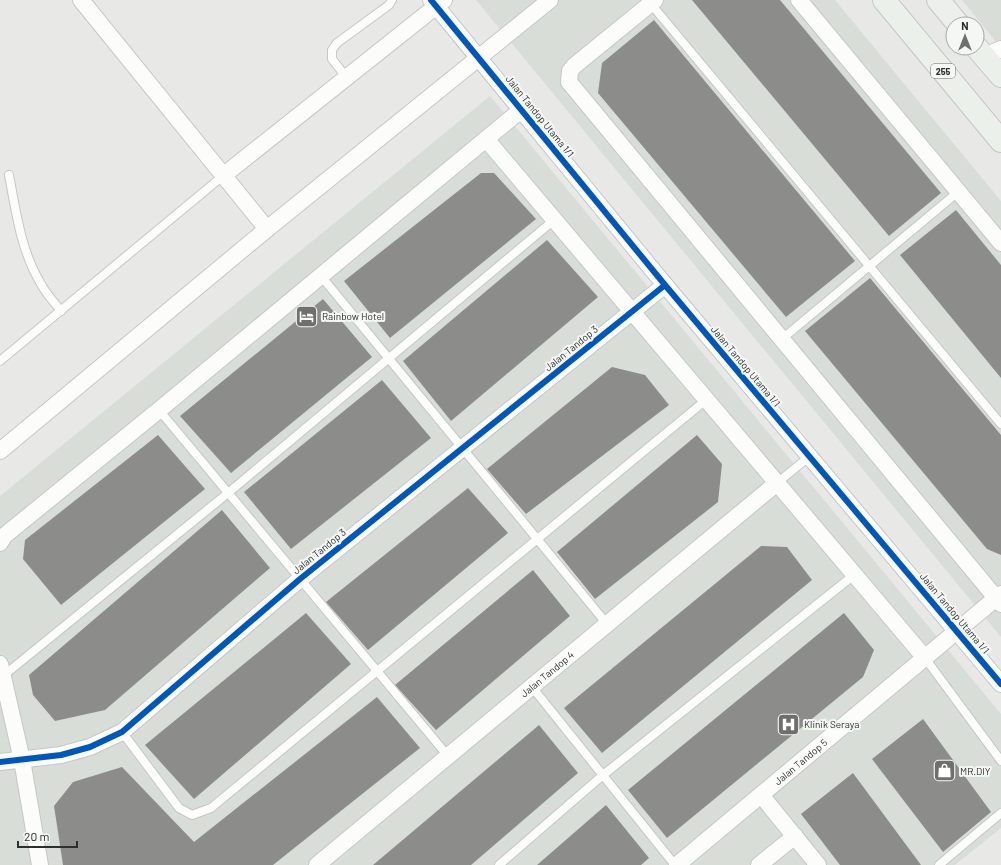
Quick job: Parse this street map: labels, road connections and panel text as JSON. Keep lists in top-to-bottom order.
{
  "streets": {
    "main road": ["255"],
    "street": [
      "Jalan Tandop Utama 1/1",
      "Jalan Tandop 3",
      "Jalan Tandop 4",
      "Jalan Tandop 5"
    ]
  },
  "crossings": [
    ["Jalan Tandop Utama 1/1", "Jalan Tandop 3"],
    ["Jalan Tandop Utama 1/1", "Jalan Tandop 5"]
  ],
  "places": {
    "hotel": ["Rainbow Hotel"],
    "hospital": ["Klinik Seraya"],
    "shop": ["MR.DIY"]
  },
  "scale_bar": "20 m",
  "north": "top"
}
